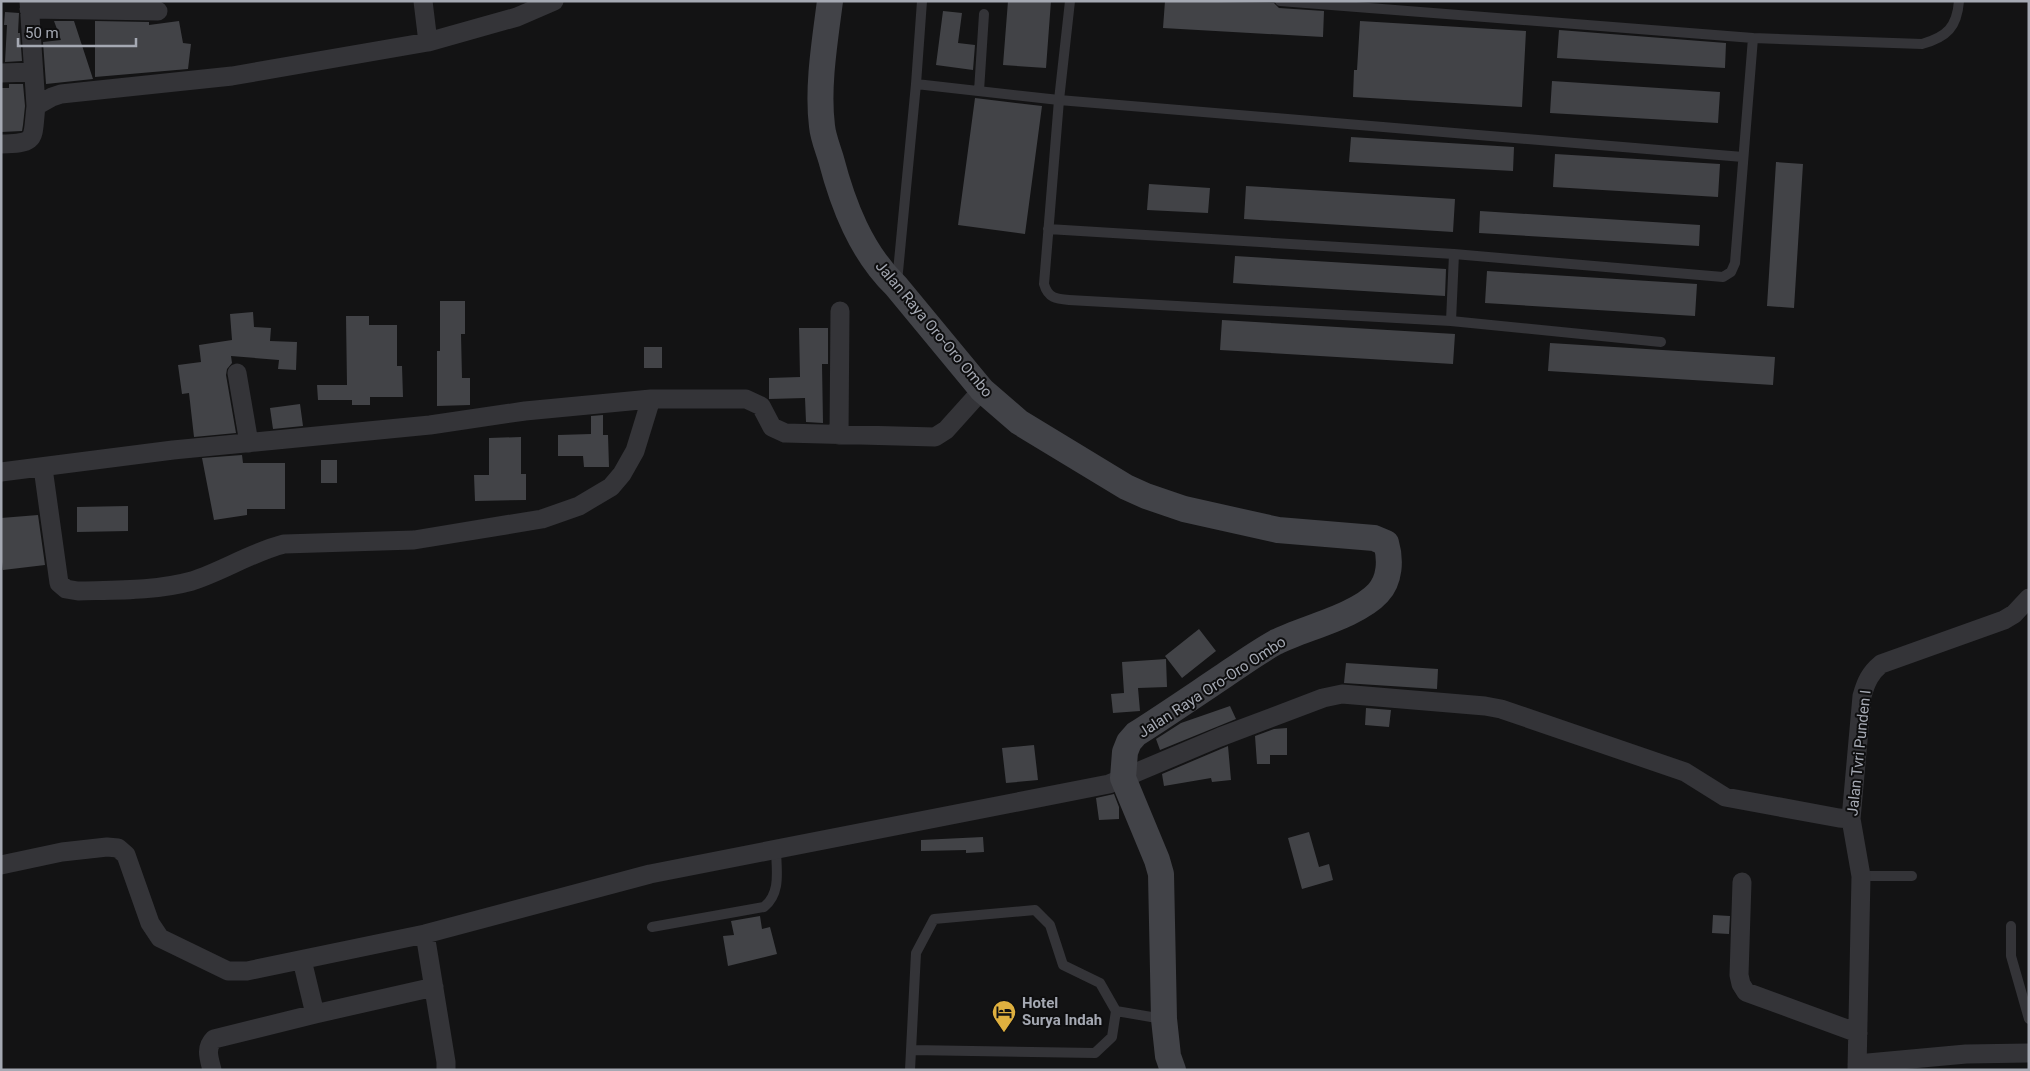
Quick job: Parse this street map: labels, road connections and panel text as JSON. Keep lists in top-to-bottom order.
{
  "streets": {
    "main road": ["Jalan Raya Oro-Oro Ombo"],
    "street": ["Jalan Tvri Punden I"]
  },
  "places": {
    "hotel": ["Hotel Surya Indah"]
  },
  "scale_bar": "50 m"
}
